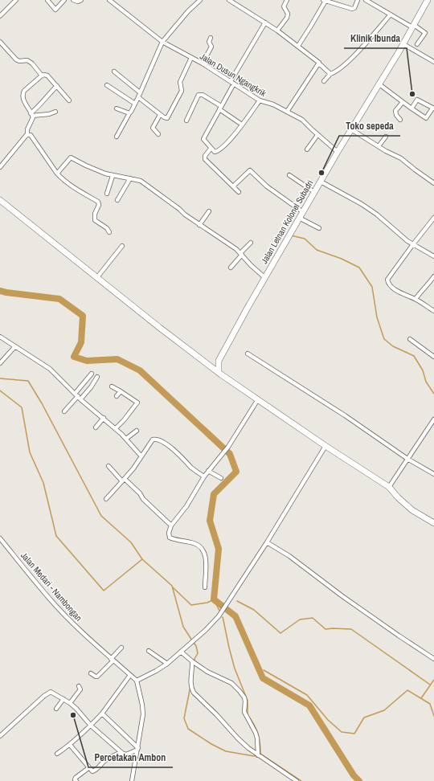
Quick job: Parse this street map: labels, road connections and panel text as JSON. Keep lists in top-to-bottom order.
{
  "streets": {
    "main road": ["Jalan Letnan Kolonel Subadri"],
    "street": ["Jalan Dusun Ngangkrik", "Jalan Medari - Nambongan"]
  },
  "crossings": [
    ["Jalan Dusun Ngangkrik", "Jalan Letnan Kolonel Subadri"]
  ],
  "places": ["Klinik Ibunda", "Toko sepeda", "Percetakan Ambon"]
}
